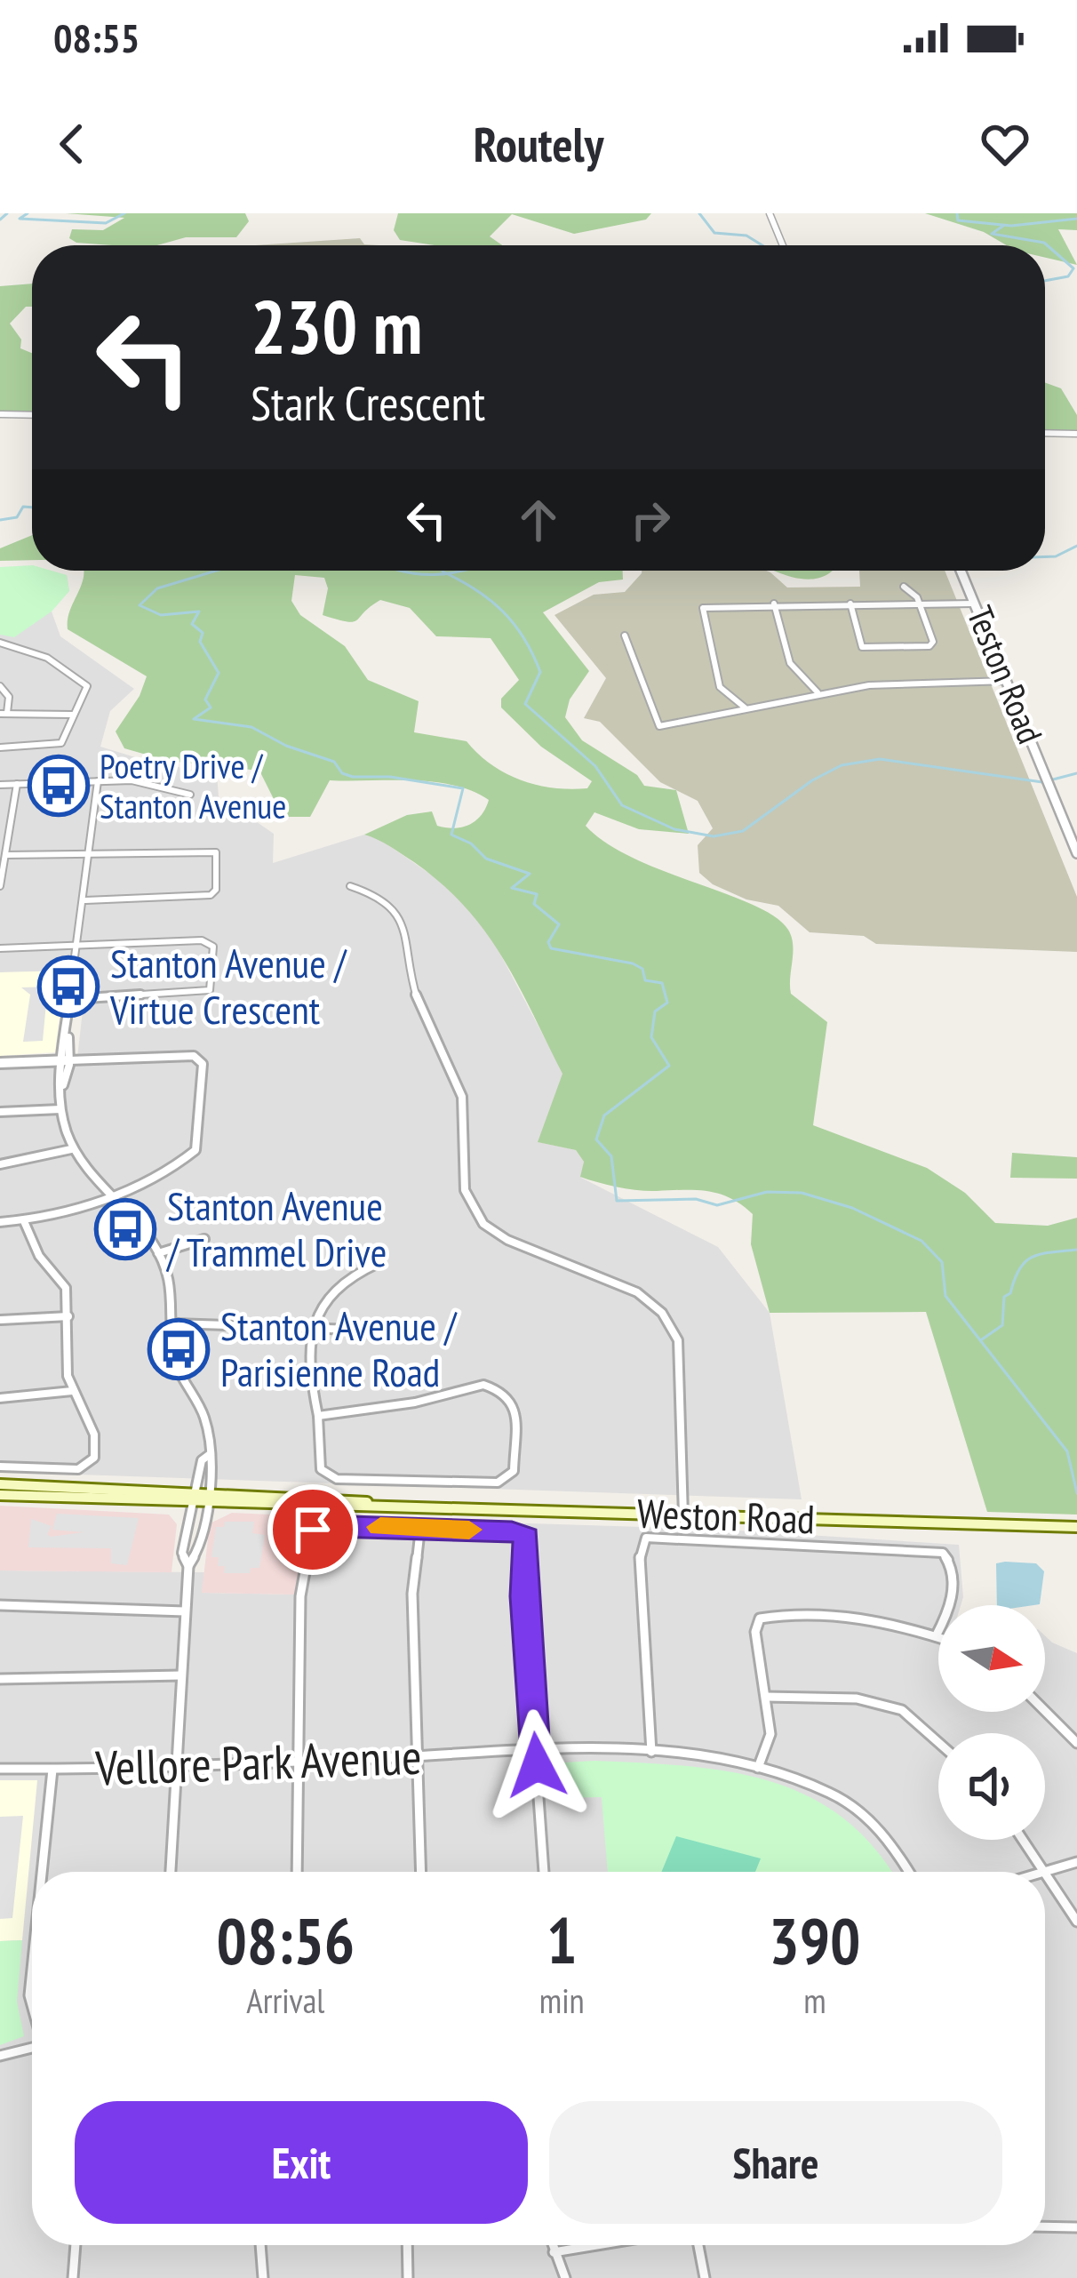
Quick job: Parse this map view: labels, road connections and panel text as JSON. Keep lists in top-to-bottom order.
{
  "streets": {
    "main road": ["Weston Road"],
    "street": ["Teston Road", "Vellore Park Avenue"]
  },
  "places": {
    "bus stop": [
      "Poetry Drive / Stanton Avenue",
      "Stanton Avenue / Virtue Crescent",
      "Stanton Avenue / Trammel Drive",
      "Stanton Avenue / Parisienne Road"
    ]
  },
  "north": "right",
  "page": {
    "status": "08:55",
    "header": "Routely",
    "turn": ["230 m", "Stark Crescent"],
    "eta": [
      "08:56",
      "Arrival",
      "1",
      "min",
      "390",
      "m"
    ],
    "buttons": ["Exit", "Share"]
  }
}
